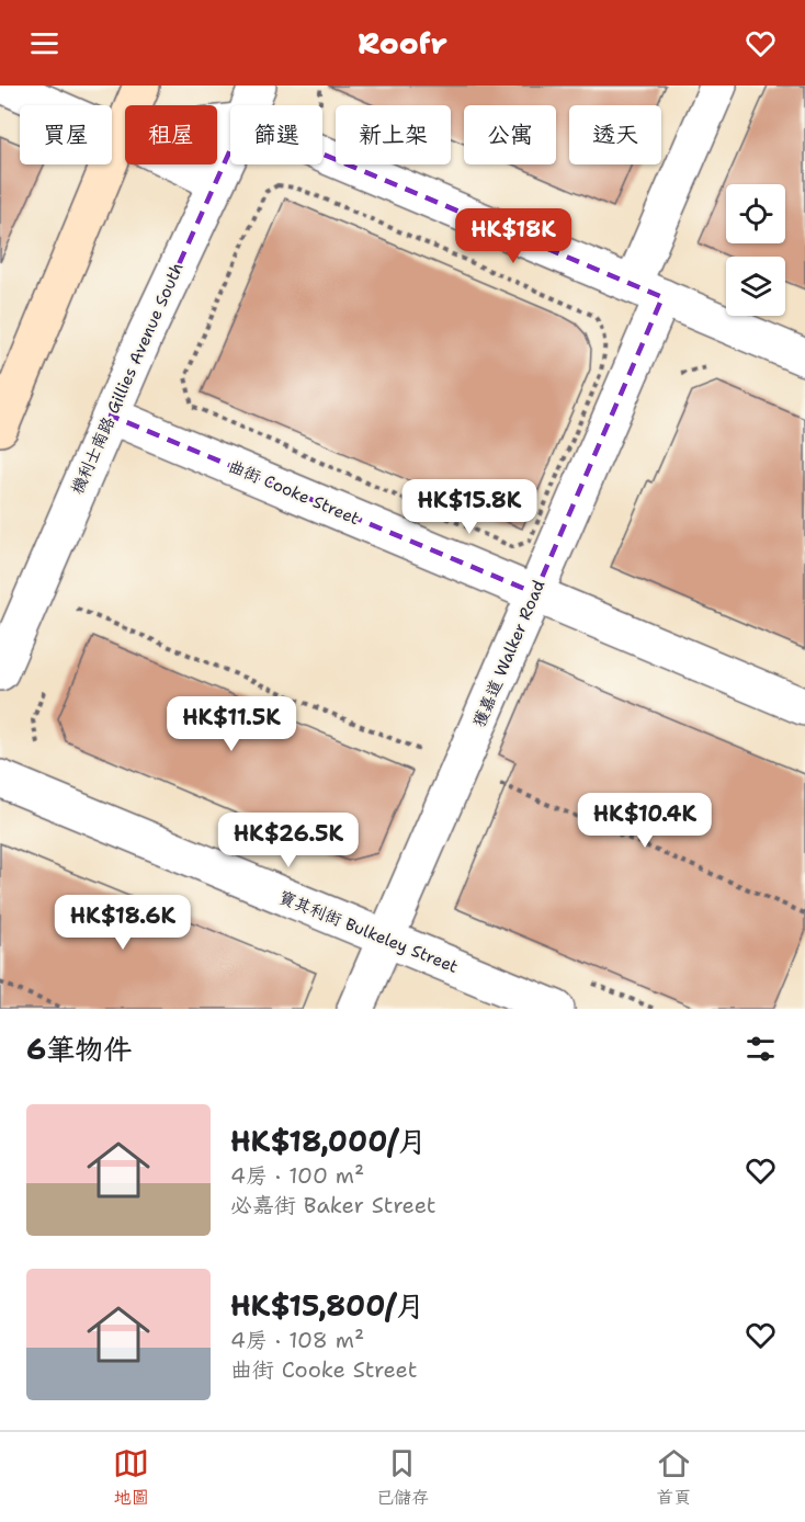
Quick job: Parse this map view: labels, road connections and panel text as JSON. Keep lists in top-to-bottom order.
{
  "streets": {
    "street": [
      "機利士南路 Gillies Avenue South",
      "曲街 Cooke Street",
      "獲嘉道 Walker Road",
      "寶其利街 Bulkeley Street"
    ]
  },
  "crossings": [
    ["機利士南路 Gillies Avenue South", "曲街 Cooke Street"],
    ["曲街 Cooke Street", "獲嘉道 Walker Road"],
    ["獲嘉道 Walker Road", "寶其利街 Bulkeley Street"]
  ],
  "page": {
    "header": "Roofr",
    "chip": [
      "買屋",
      "租屋",
      "篩選",
      "新上架",
      "公寓",
      "透天"
    ],
    "price": [
      "HK$18K",
      "HK$15.8K",
      "HK$11.5K",
      "HK$10.4K",
      "HK$26.5K",
      "HK$18.6K"
    ],
    "heading": "6筆物件",
    "list": [
      {
        "name": "HK$18,000/月",
        "note": "4房 · 100 m² · 必嘉街 Baker Street"
      },
      {
        "name": "HK$15,800/月",
        "note": "4房 · 108 m² · 曲街 Cooke Street"
      }
    ],
    "tabs": ["地圖", "已儲存", "首頁"]
  }
}
